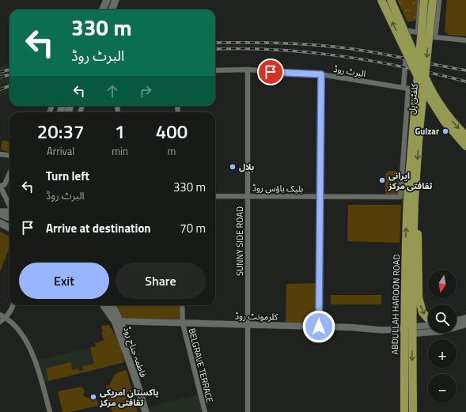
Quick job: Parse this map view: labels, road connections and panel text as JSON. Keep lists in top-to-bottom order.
{
  "streets": {
    "main road": ["کلفٹن پل", "ABDULLAH HAROON ROAD", "فاطمہ جناح روڈ"],
    "street": [
      "البرٹ روڈ",
      "بلیک ہاؤس روڈ",
      "SUNNY SIDE ROAD",
      "کلرمونٹ روڈ",
      "BELGRAVE TERRACE"
    ]
  },
  "crossings": [
    ["البرٹ روڈ", "SUNNY SIDE ROAD"],
    ["کلفٹن پل", "بلیک ہاؤس روڈ"],
    ["کلفٹن پل", "ABDULLAH HAROON ROAD"],
    ["بلیک ہاؤس روڈ", "SUNNY SIDE ROAD"],
    ["بلیک ہاؤس روڈ", "ABDULLAH HAROON ROAD"],
    ["SUNNY SIDE ROAD", "کلرمونٹ روڈ"],
    ["ABDULLAH HAROON ROAD", "کلرمونٹ روڈ"],
    ["کلرمونٹ روڈ", "فاطمہ جناح روڈ"],
    ["کلرمونٹ روڈ", "BELGRAVE TERRACE"]
  ],
  "places": [
    "Gulzar",
    "بلال",
    "ایرانی ثقافتی مرکز",
    "پاکستان امریکی ثقافتی مرکز"
  ],
  "north": "bottom",
  "page": {
    "turn": ["330 m", "البرٹ روڈ"],
    "eta": [
      "20:37",
      "Arrival",
      "1",
      "min",
      "400",
      "m"
    ],
    "list": [
      {
        "name": "Turn left",
        "note": "البرٹ روڈ",
        "value": "330 m"
      },
      {
        "name": "Arrive at destination",
        "value": "70 m"
      }
    ],
    "buttons": ["Exit", "Share"],
    "map_buttons": ["+", "−"]
  }
}
